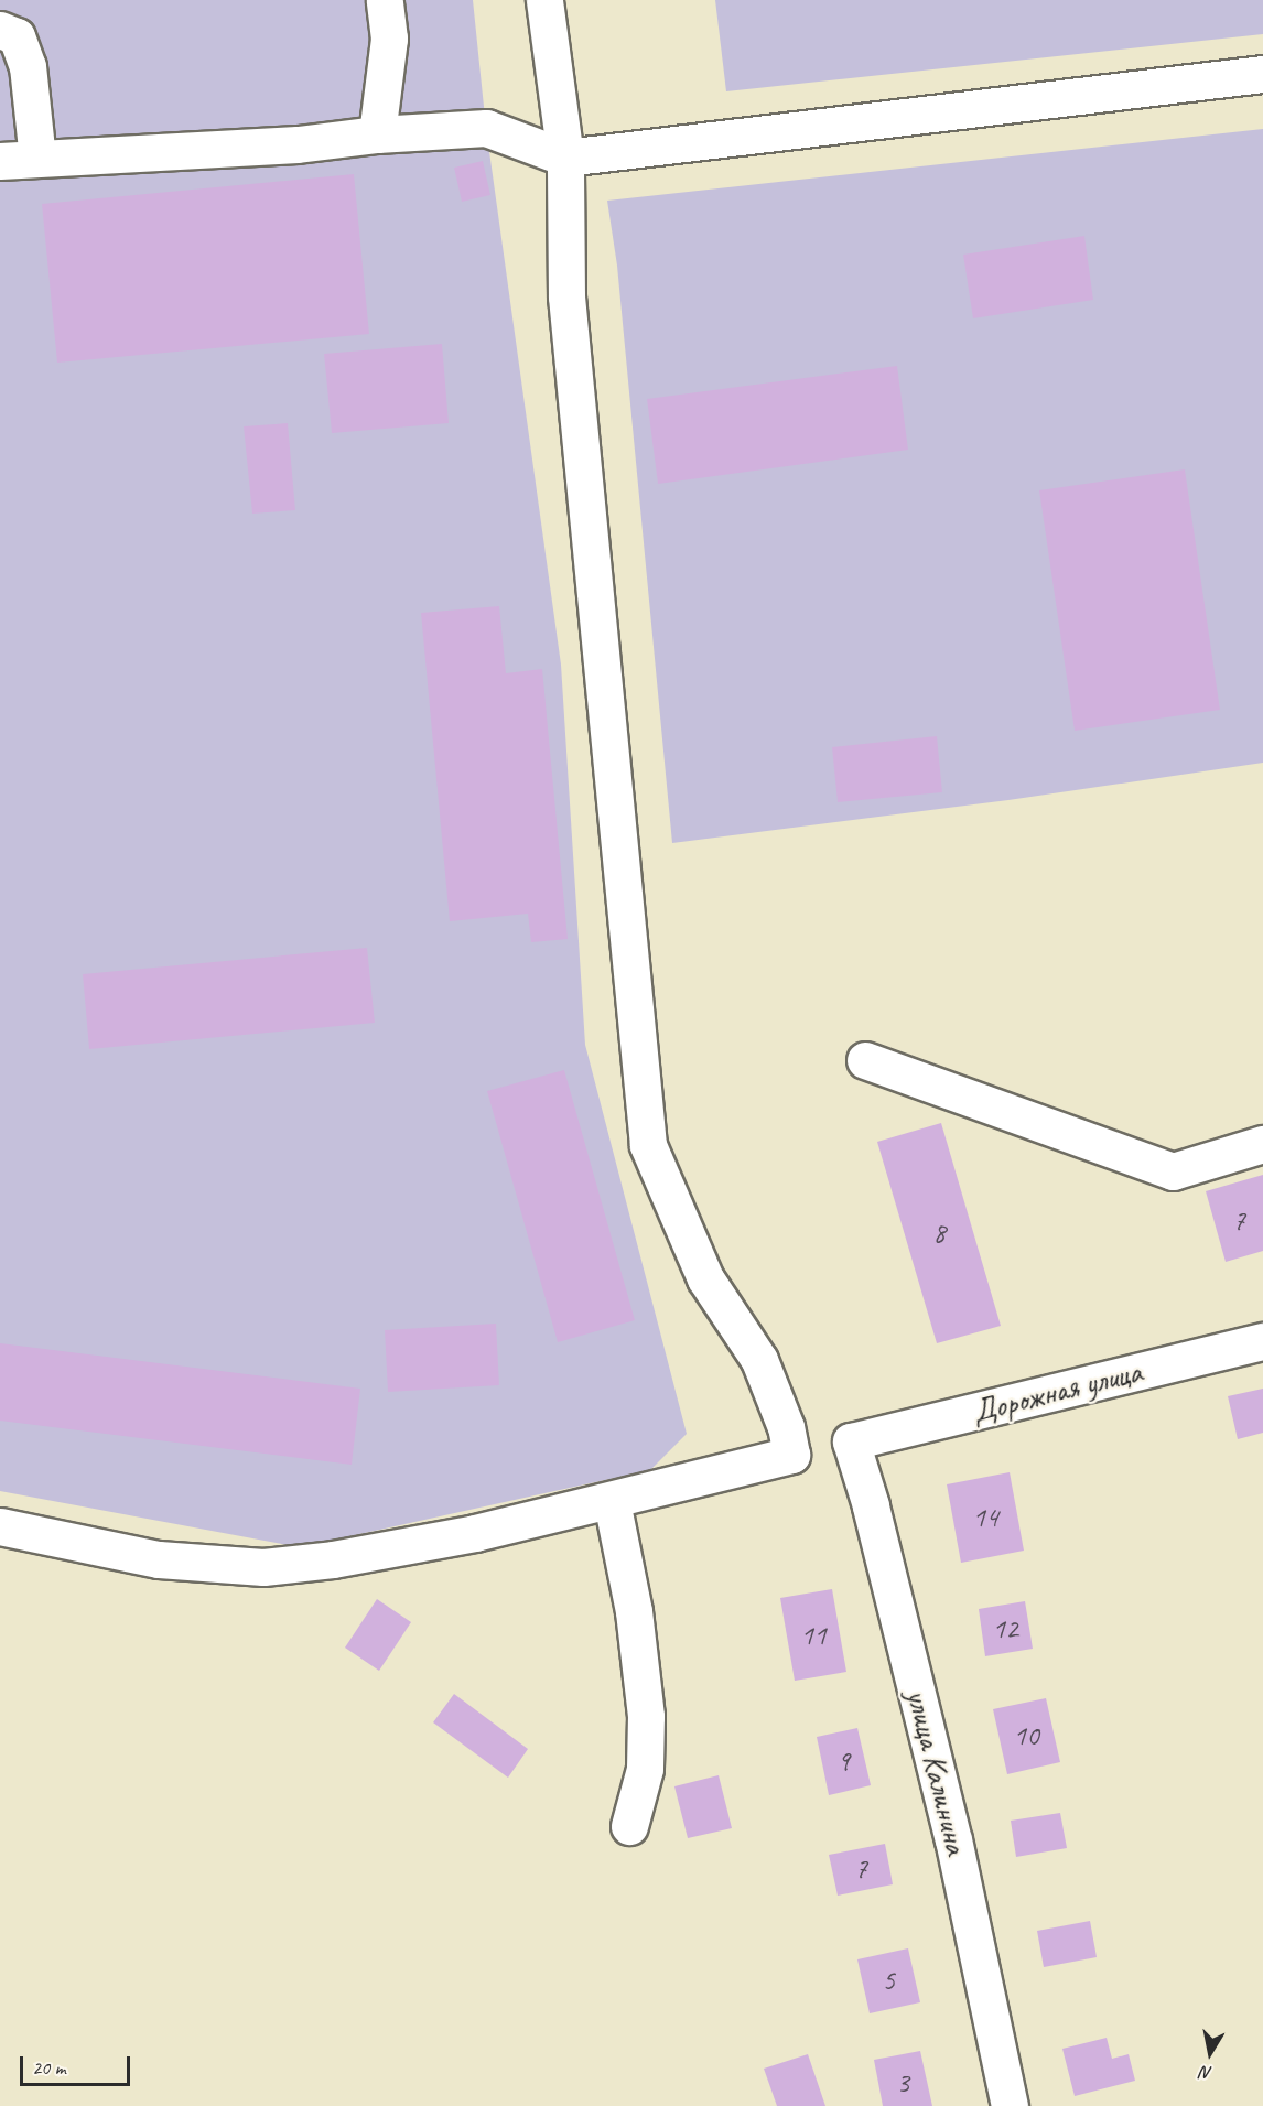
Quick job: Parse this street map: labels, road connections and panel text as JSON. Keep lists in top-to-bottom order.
{
  "streets": {
    "street": ["Дорожная улица", "улица Калинина"]
  },
  "crossings": [
    ["Дорожная улица", "улица Калинина"]
  ],
  "house_numbers": [
    "7",
    "8",
    "14",
    "12",
    "11",
    "10",
    "9",
    "7",
    "5",
    "3"
  ],
  "scale_bar": "20 m",
  "north": "bottom"
}
